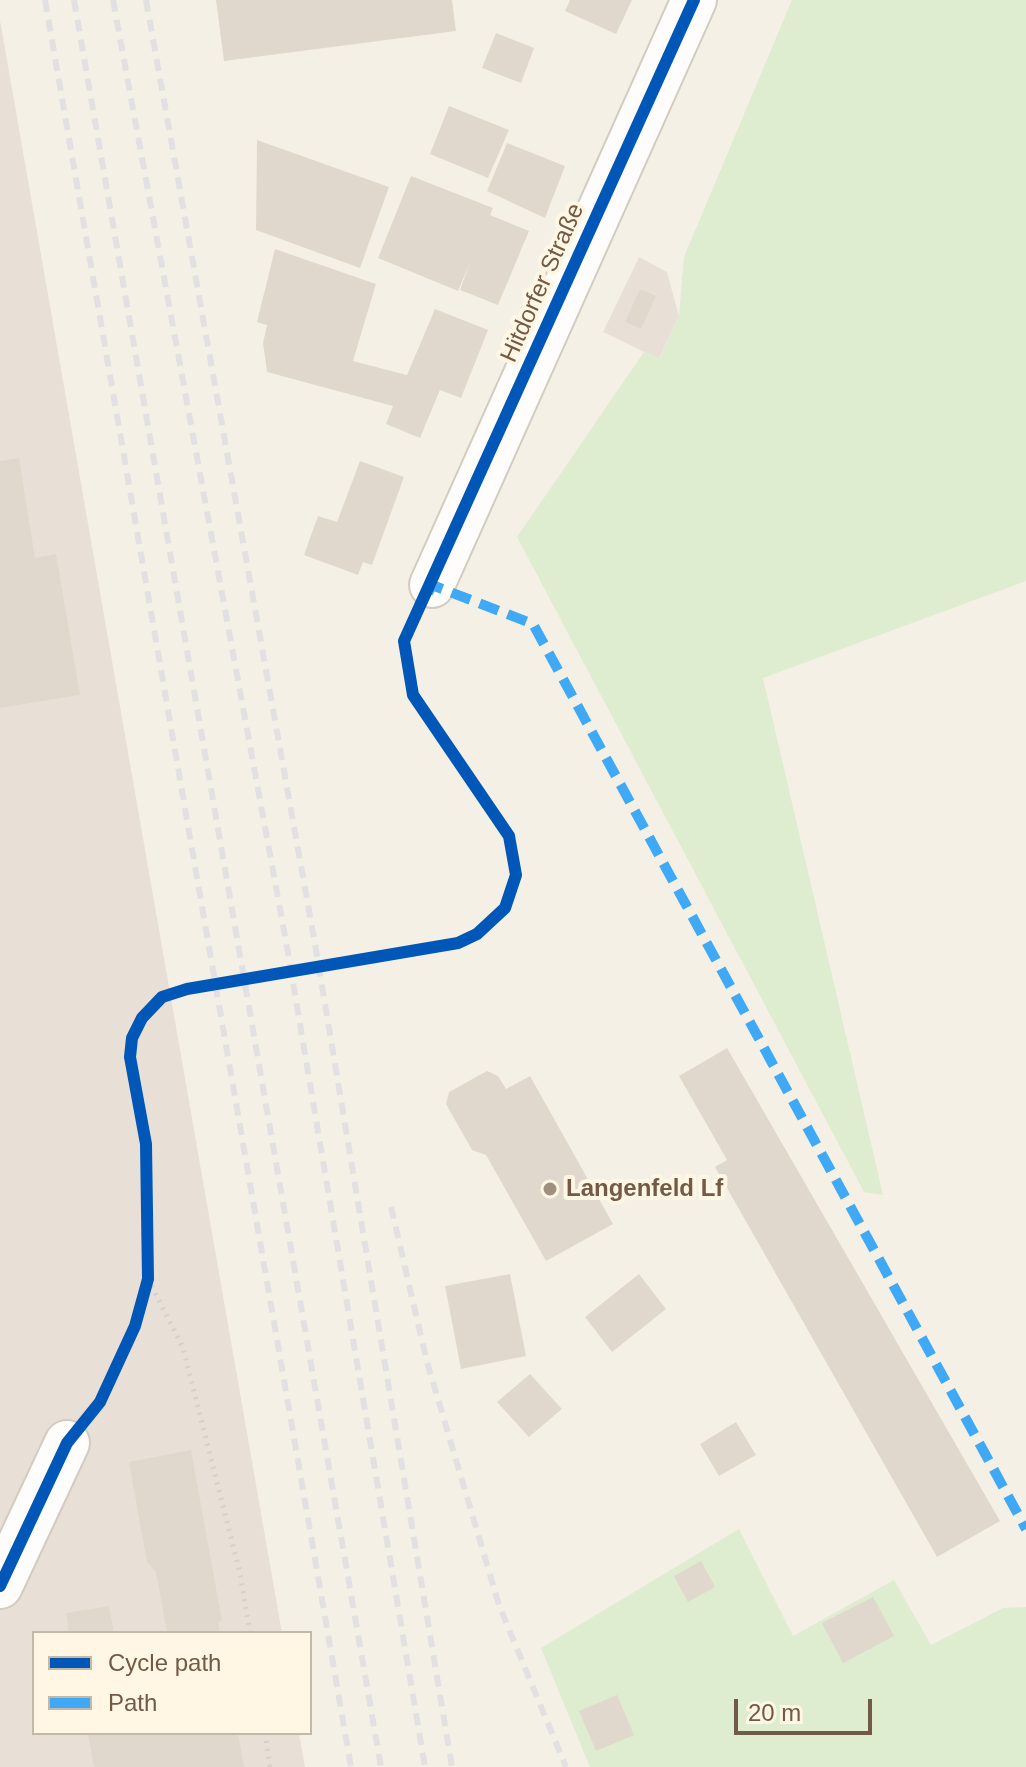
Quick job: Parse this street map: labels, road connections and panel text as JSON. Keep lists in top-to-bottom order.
{
  "streets": {
    "street": ["Hitdorfer Straße"]
  },
  "places": ["Langenfeld Lf"],
  "legend": ["Cycle path", "Path"],
  "scale_bar": "20 m"
}
